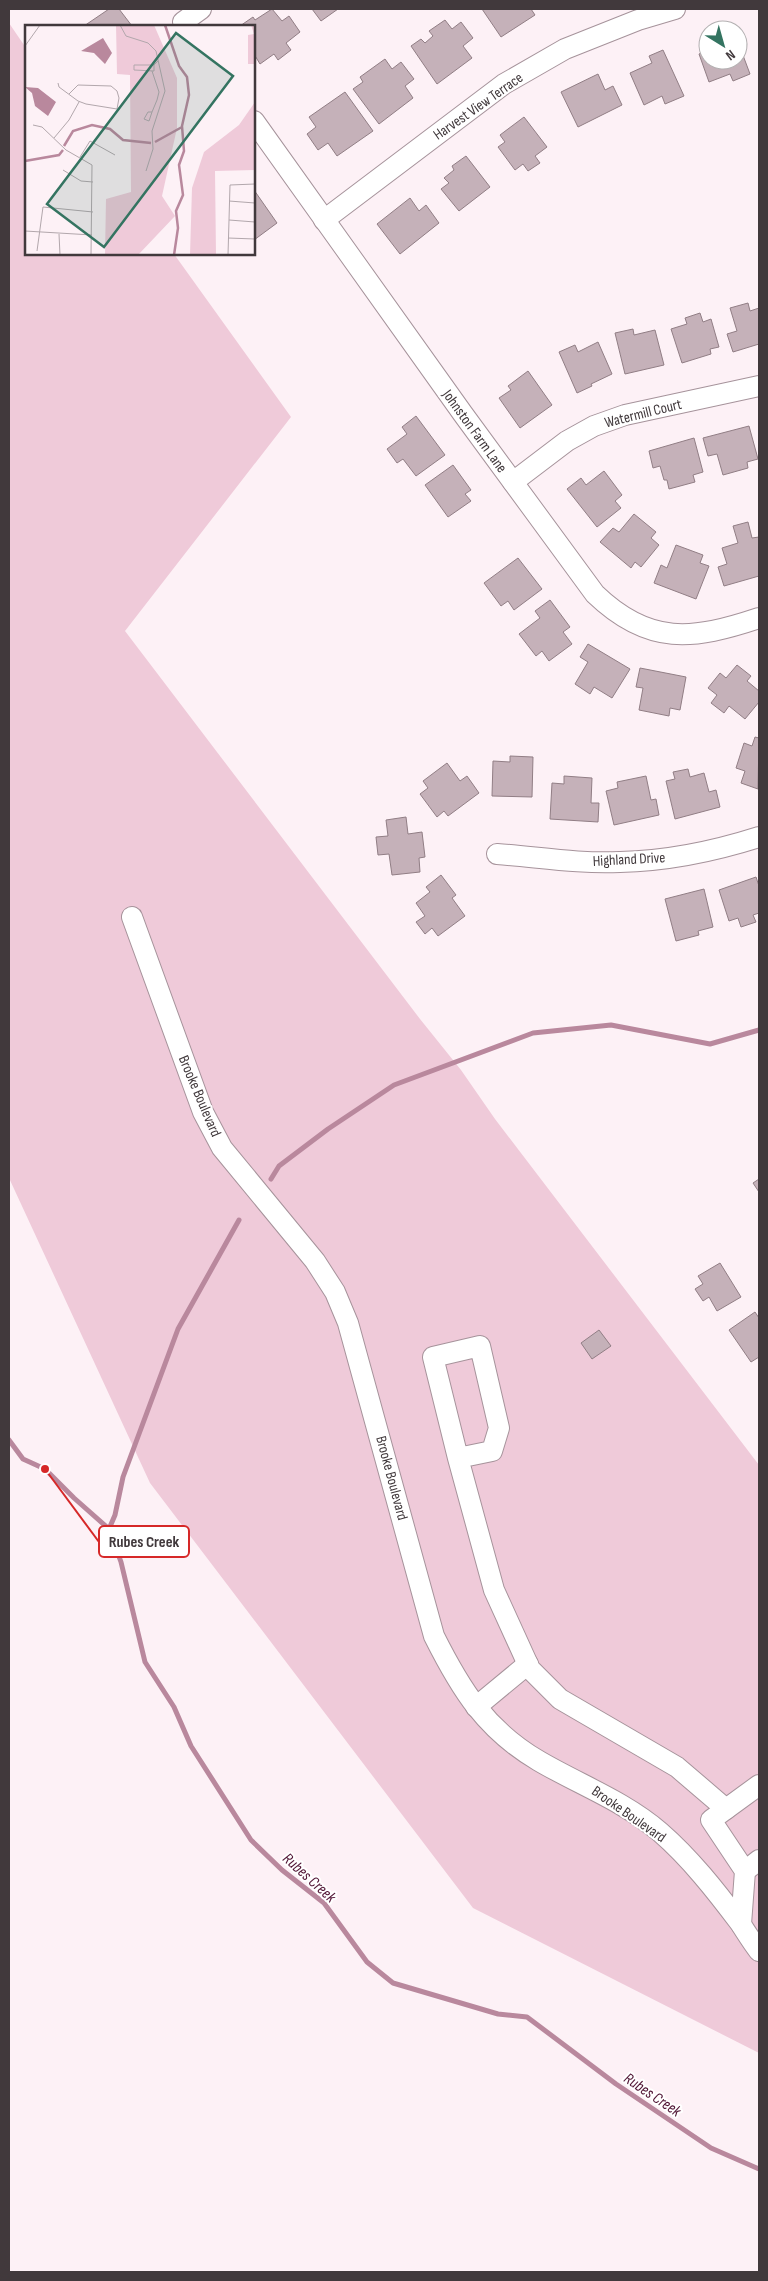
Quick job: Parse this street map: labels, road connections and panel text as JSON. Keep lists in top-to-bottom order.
{
  "streets": {
    "street": [
      "Harvest View Terrace",
      "Watermill Court",
      "Johnston Farm Lane",
      "Highland Drive",
      "Brooke Boulevard"
    ]
  },
  "crossings": [
    ["Harvest View Terrace", "Johnston Farm Lane"],
    ["Watermill Court", "Johnston Farm Lane"]
  ],
  "water": ["Rubes Creek"],
  "places": ["Rubes Creek"],
  "north": "bottom right"
}
